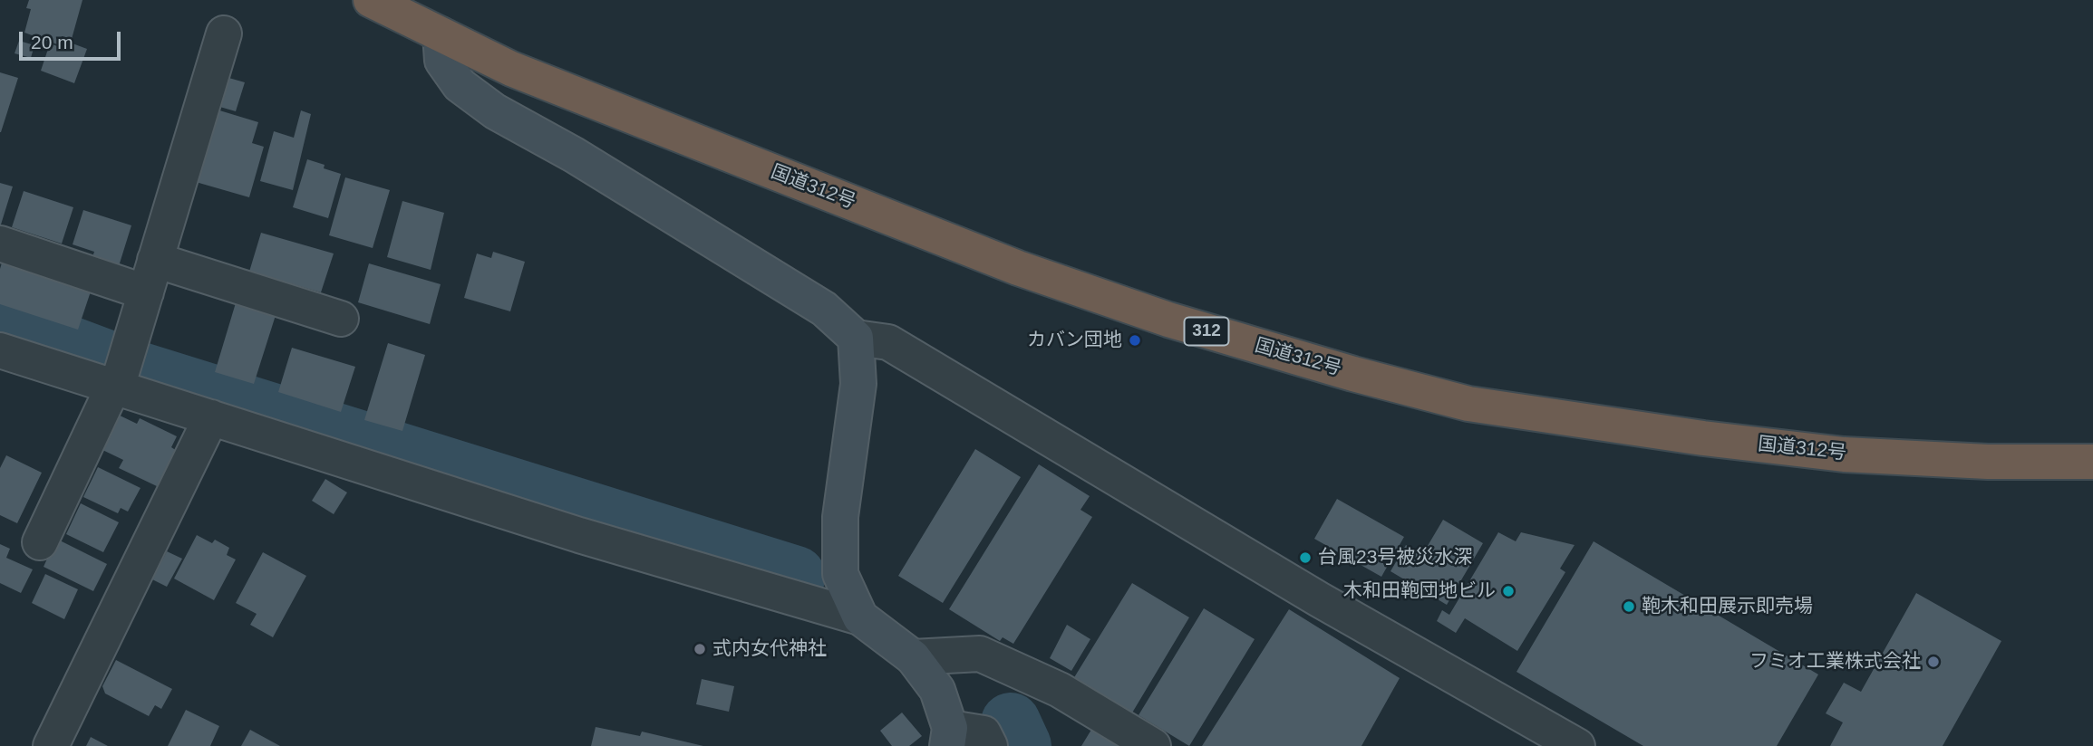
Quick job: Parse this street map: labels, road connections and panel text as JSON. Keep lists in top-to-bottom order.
{
  "streets": {
    "highway": ["国道312号", "312"]
  },
  "places": [
    "カバン団地",
    "台風23号被災水深",
    "木和田鞄団地ビル",
    "鞄木和田展示即売場",
    "式内女代神社",
    "フミオ工業株式会社"
  ],
  "scale_bar": "20 m"
}
